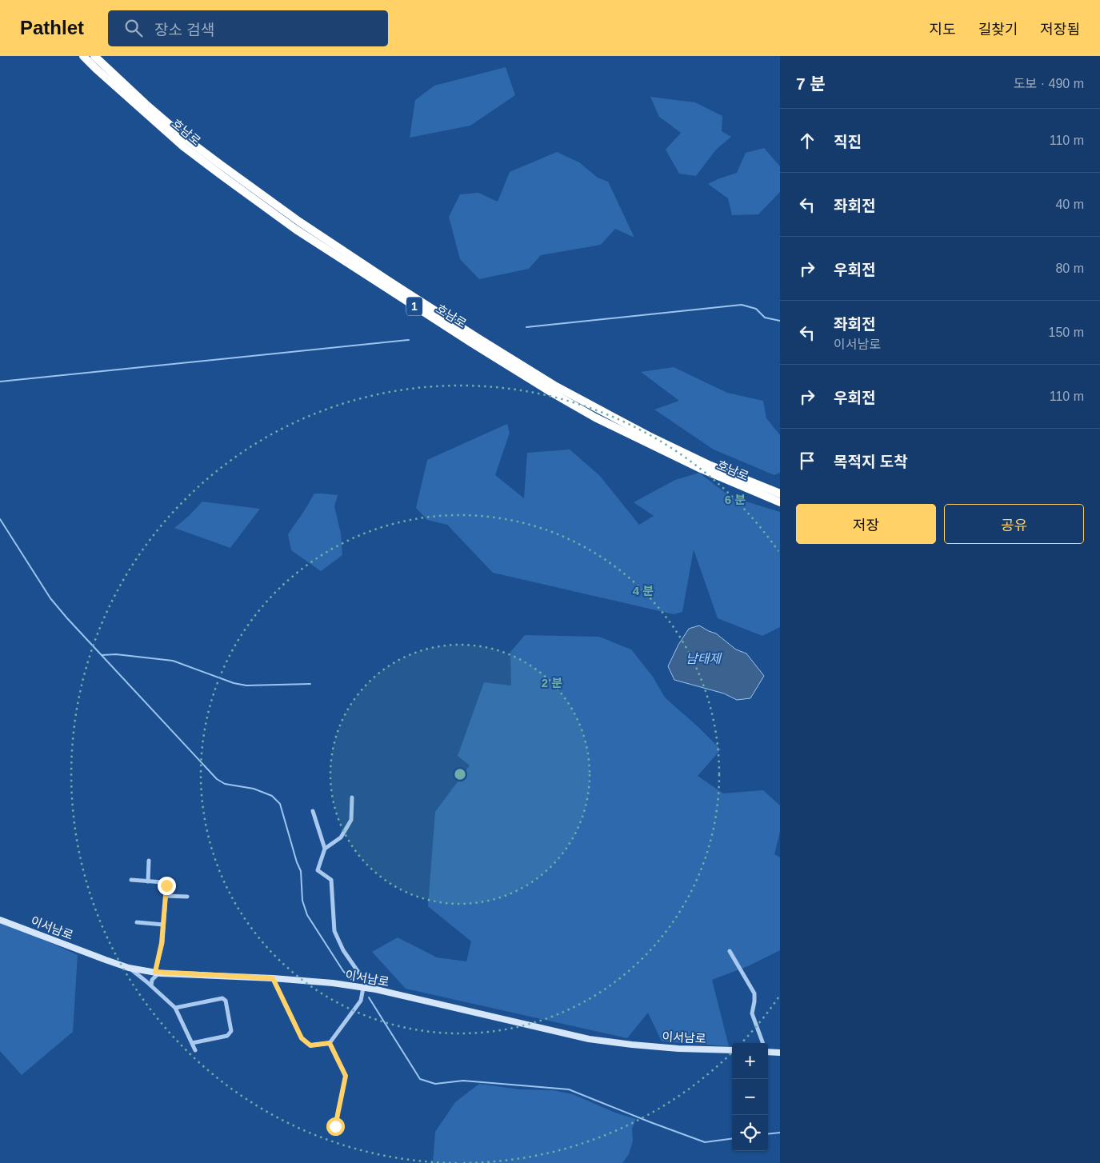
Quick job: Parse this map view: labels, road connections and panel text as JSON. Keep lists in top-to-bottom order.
{
  "streets": {
    "highway": ["호남로", "1"],
    "main road": ["이서남로"]
  },
  "water": ["남태제"],
  "page": {
    "header": "Pathlet",
    "search": "장소 검색",
    "nav": ["지도", "길찾기", "저장됨"],
    "heading": ["7 분", "도보 · 490 m"],
    "list": [
      ["직진", "110 m"],
      ["좌회전", "40 m"],
      ["우회전", "80 m"],
      ["좌회전", "이서남로", "150 m"],
      ["우회전", "110 m"],
      "목적지 도착"
    ],
    "buttons": ["저장", "공유"],
    "map_buttons": ["+", "−"]
  },
  "rings": ["6 분", "4 분", "2 분"]
}
